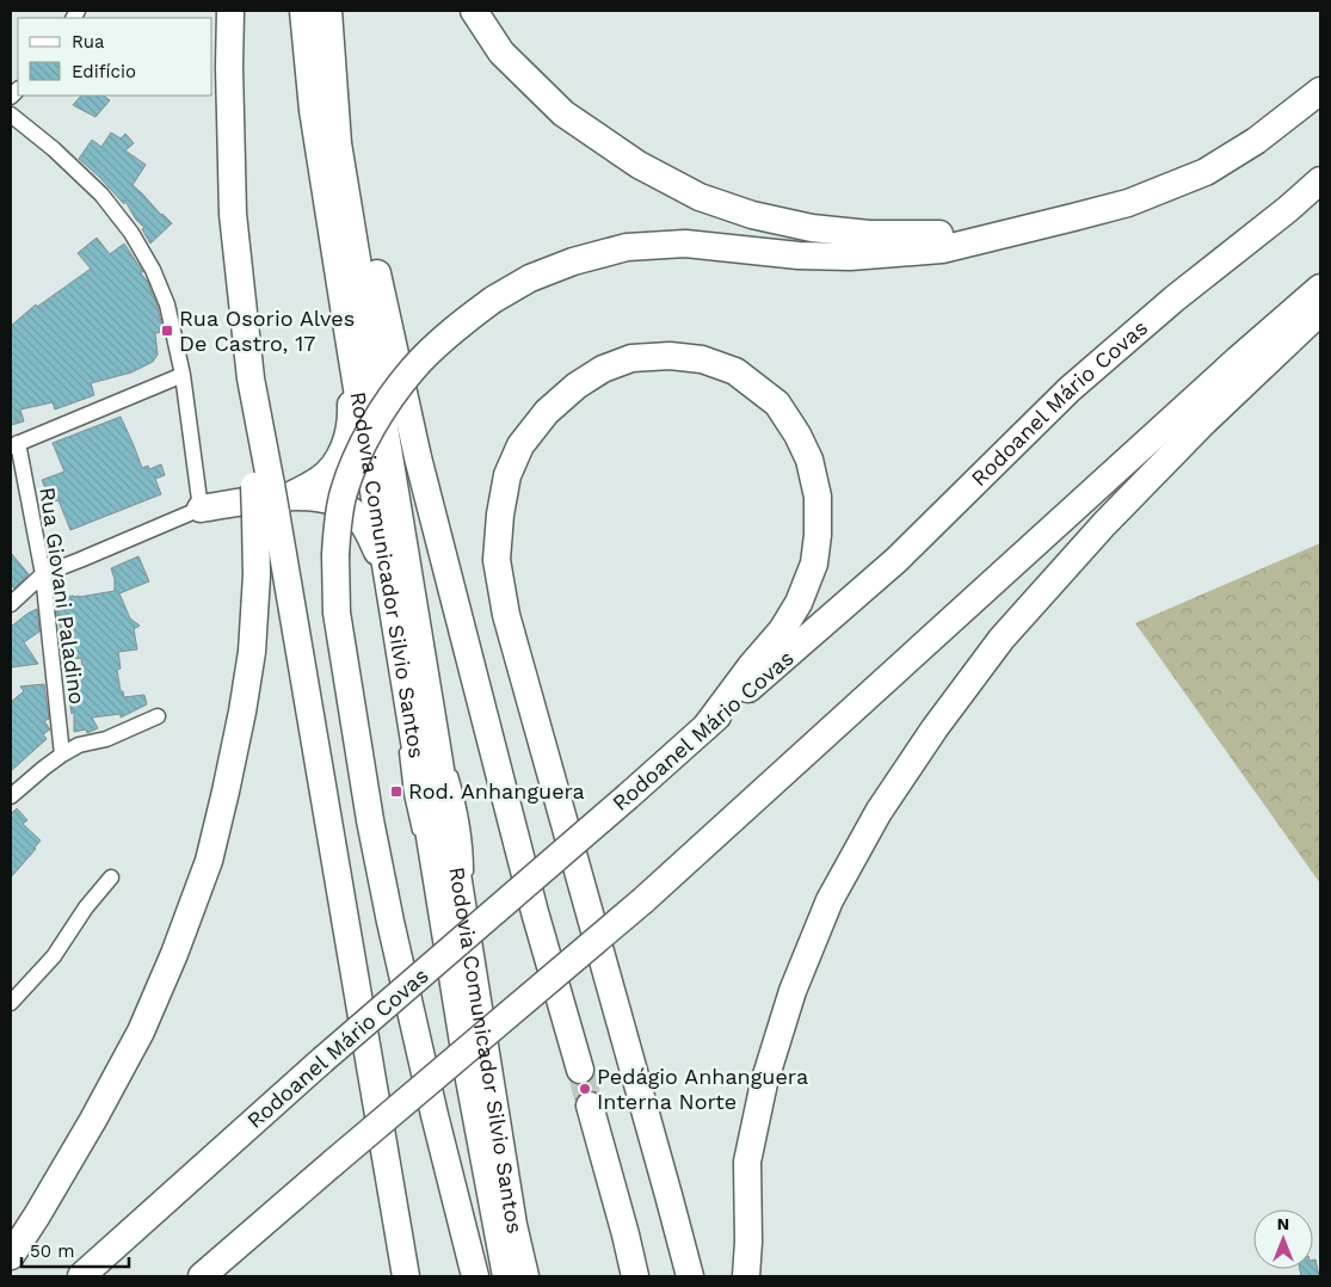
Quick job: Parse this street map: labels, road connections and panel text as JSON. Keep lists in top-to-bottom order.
{
  "streets": {
    "highway": ["Rodoanel Mário Covas", "Rodovia Comunicador Silvio Santos"],
    "street": ["Rua Giovani Paladino"]
  },
  "places": {
    "transit": ["Rua Osorio Alves De Castro, 17", "Rod. Anhanguera"],
    "other": ["Pedágio Anhanguera Interna Norte"]
  },
  "legend": ["Rua", "Edifício"],
  "scale_bar": "50 m",
  "north": "top"
}
